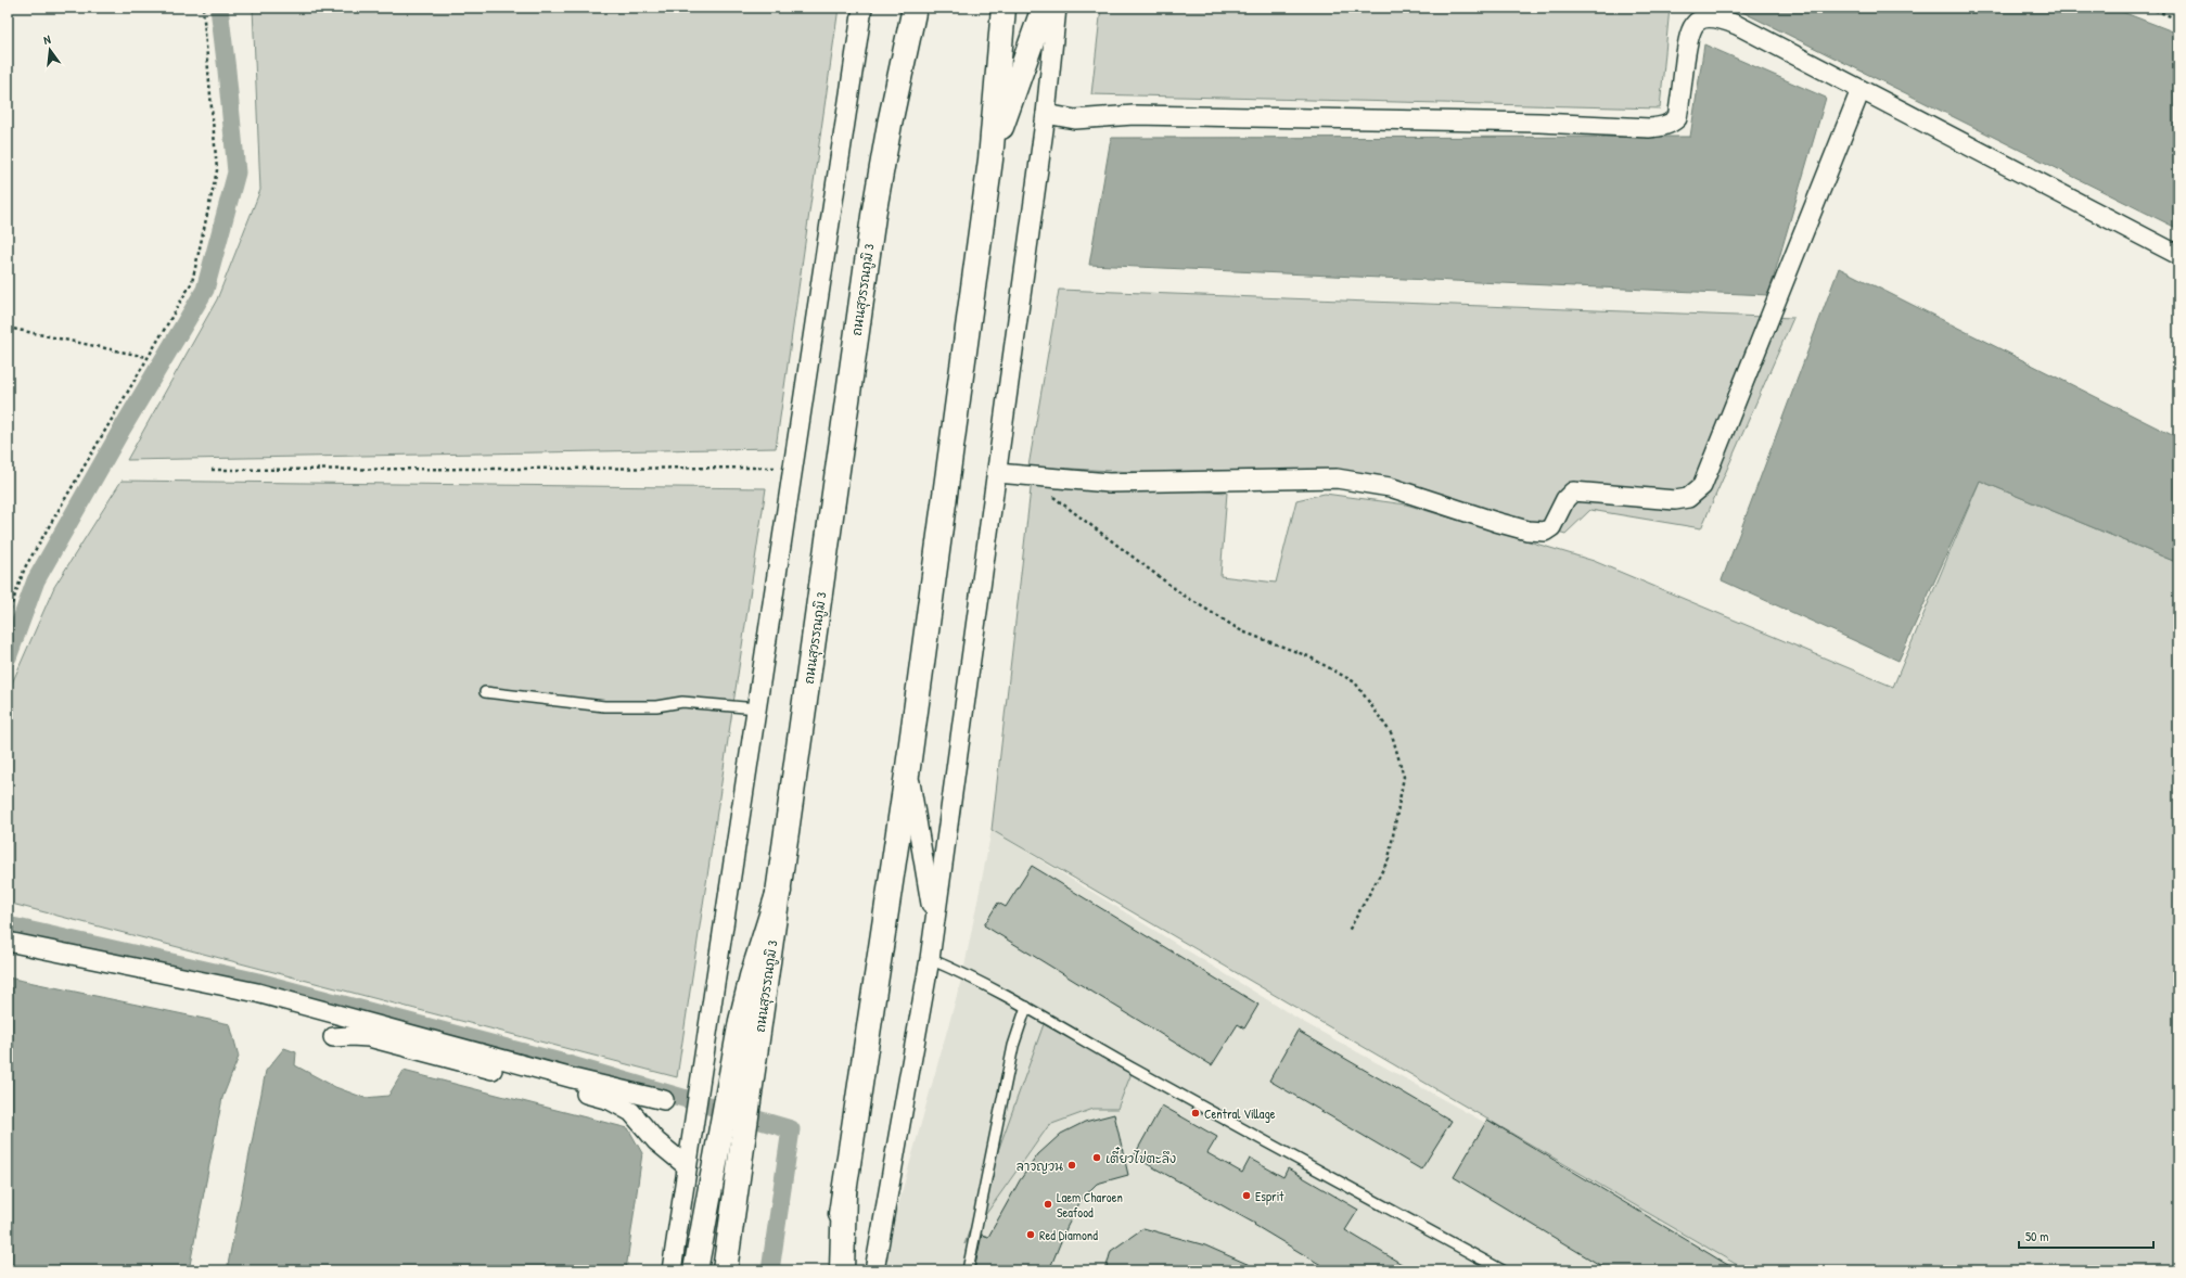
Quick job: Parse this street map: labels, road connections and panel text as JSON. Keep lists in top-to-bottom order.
{
  "streets": {
    "main road": ["ถนนสุวรรณภูมิ 3"]
  },
  "places": [
    "Central Village",
    "เตี๋ยวไข่ตะลึง",
    "ลาวญวน",
    "Esprit",
    "Laem Charoen Seafood",
    "Red Diamond"
  ],
  "scale_bar": "50 m",
  "north": "top"
}
